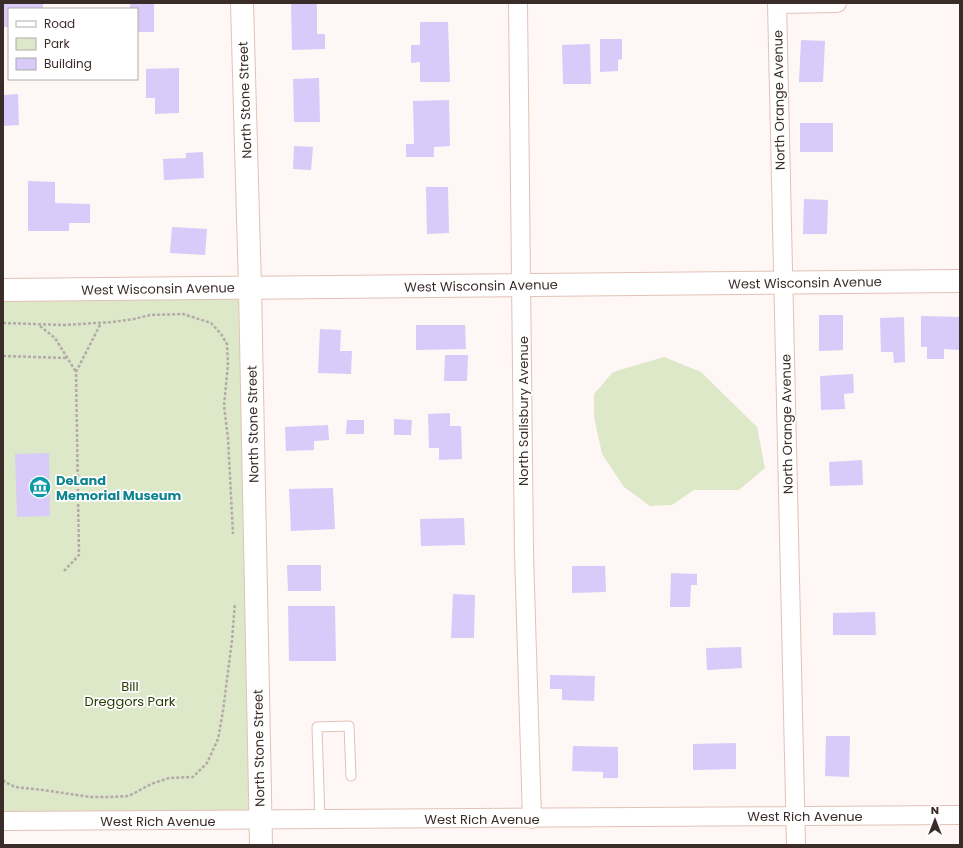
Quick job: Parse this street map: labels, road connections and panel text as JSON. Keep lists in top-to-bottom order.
{
  "streets": {
    "street": [
      "North Stone Street",
      "North Orange Avenue",
      "West Wisconsin Avenue",
      "North Salisbury Avenue",
      "West Rich Avenue"
    ]
  },
  "crossings": [
    ["North Stone Street", "West Wisconsin Avenue"],
    ["North Stone Street", "West Rich Avenue"],
    ["North Orange Avenue", "West Wisconsin Avenue"],
    ["North Orange Avenue", "West Rich Avenue"],
    ["West Wisconsin Avenue", "North Salisbury Avenue"],
    ["North Salisbury Avenue", "West Rich Avenue"]
  ],
  "parks": ["Bill Dreggors Park"],
  "places": {
    "museum": ["DeLand Memorial Museum"]
  },
  "legend": ["Road", "Park", "Building"],
  "north": "top"
}
